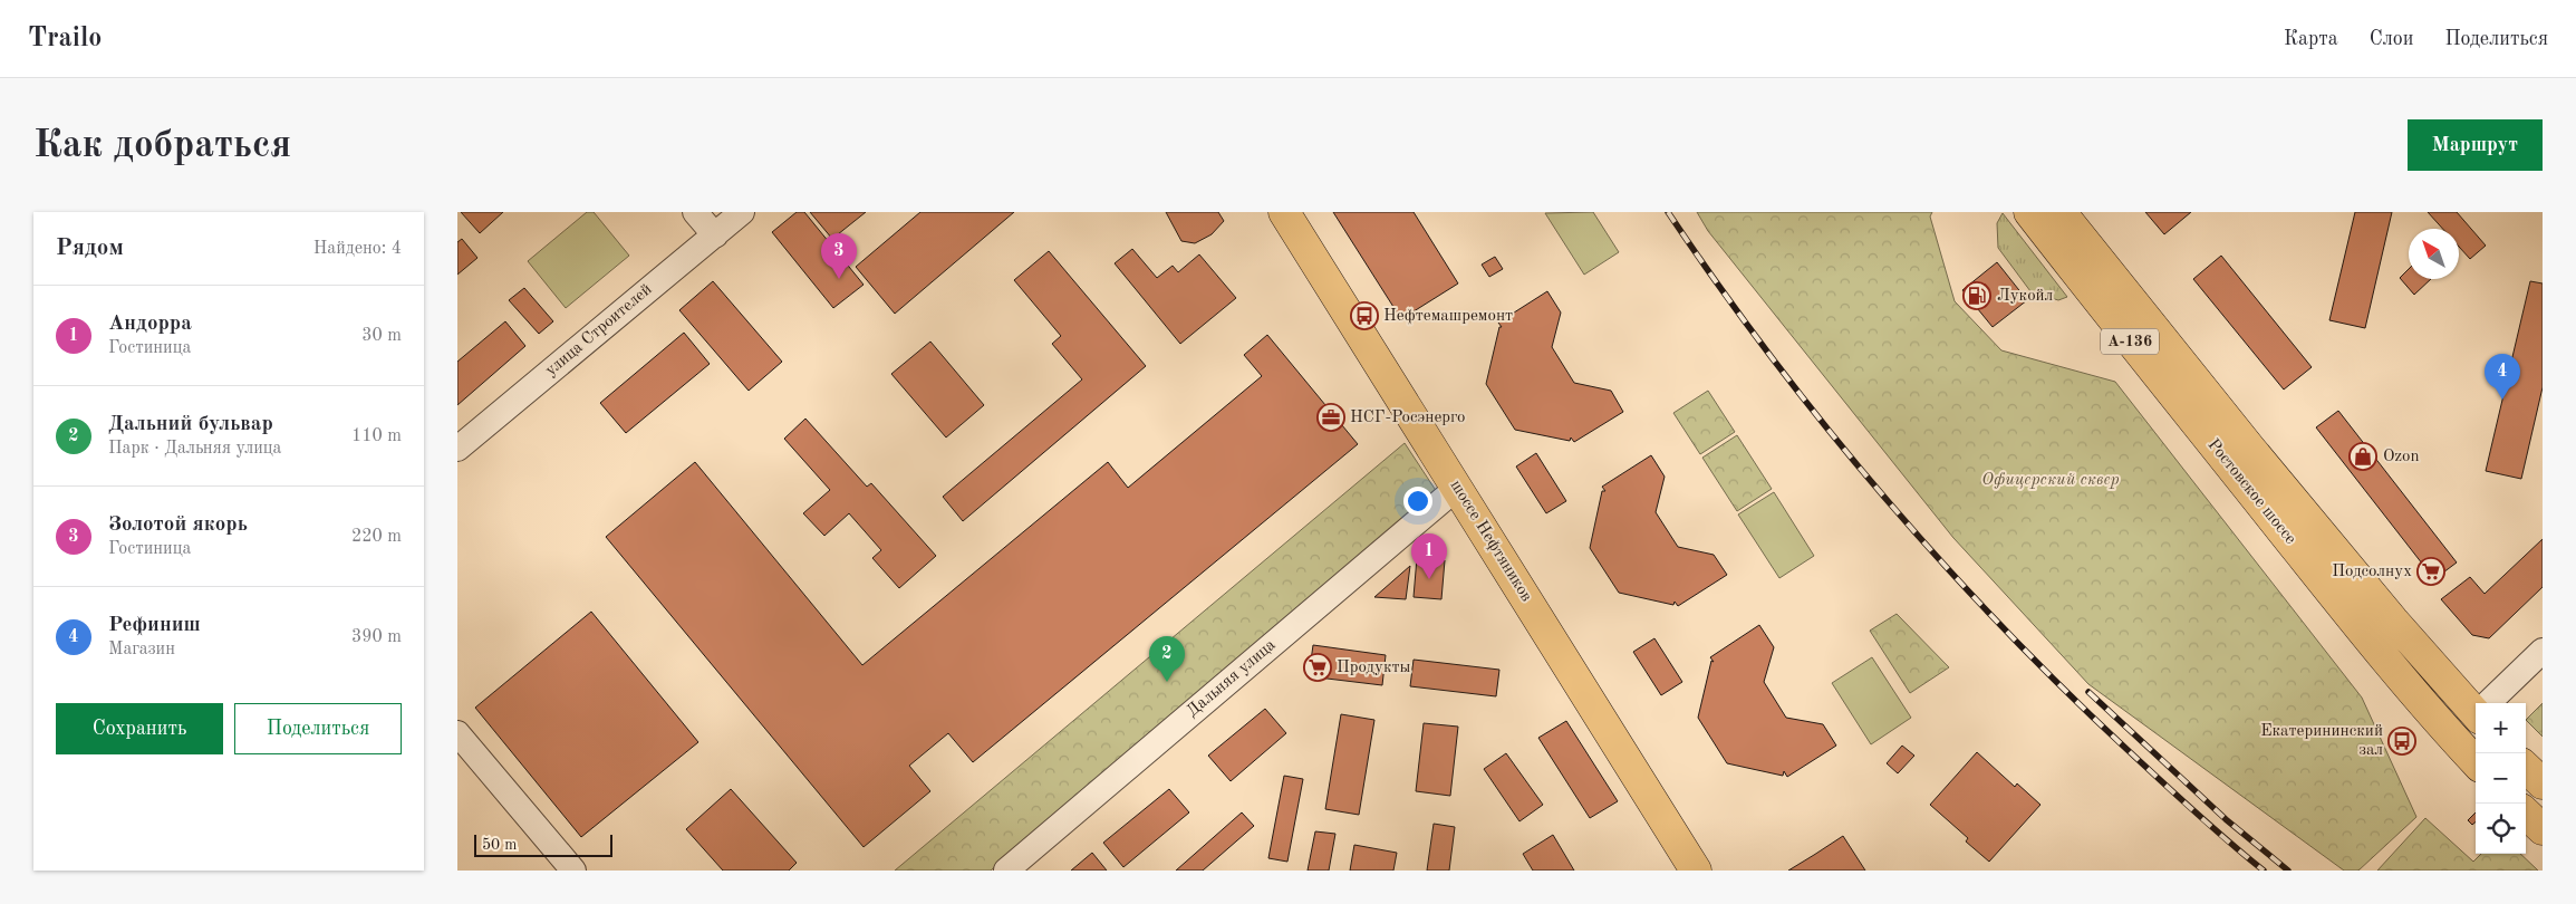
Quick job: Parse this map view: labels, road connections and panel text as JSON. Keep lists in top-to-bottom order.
{
  "streets": {
    "main road": ["А-136", "Ростовское шоссе", "шоссе Нефтяников"],
    "street": ["улица Строителей", "Дальняя улица"]
  },
  "crossings": [
    ["шоссе Нефтяников", "Дальняя улица"]
  ],
  "parks": ["Офицерский сквер"],
  "places": {
    "fuel station": ["Лукойл"],
    "bus stop": ["Нефтемашремонт", "Екатерининский зал"],
    "office": ["НСГ-Росэнерго"],
    "shop": ["Ozon"],
    "supermarket": ["Подсолнух", "Продукты"]
  },
  "scale_bar": "50 m",
  "north": "top left",
  "page": {
    "header": "Trailo",
    "nav": ["Карта", "Слои", "Поделиться"],
    "buttons": [
      "Маршрут",
      ["Сохранить", "Поделиться"]
    ],
    "title": "Как добраться",
    "heading": ["Рядом", "Найдено: 4"],
    "pins": [
      "3",
      "4",
      "1",
      "2"
    ],
    "list": [
      {
        "mark": "1",
        "name": "Андорра",
        "note": "Гостиница",
        "value": "30 m"
      },
      {
        "mark": "2",
        "name": "Дальний бульвар",
        "note": "Парк · Дальняя улица",
        "value": "110 m"
      },
      {
        "mark": "3",
        "name": "Золотой якорь",
        "note": "Гостиница",
        "value": "220 m"
      },
      {
        "mark": "4",
        "name": "Рефиниш",
        "note": "Магазин",
        "value": "390 m"
      }
    ],
    "map_buttons": ["+", "−"],
    "scale": "50 m"
  }
}
